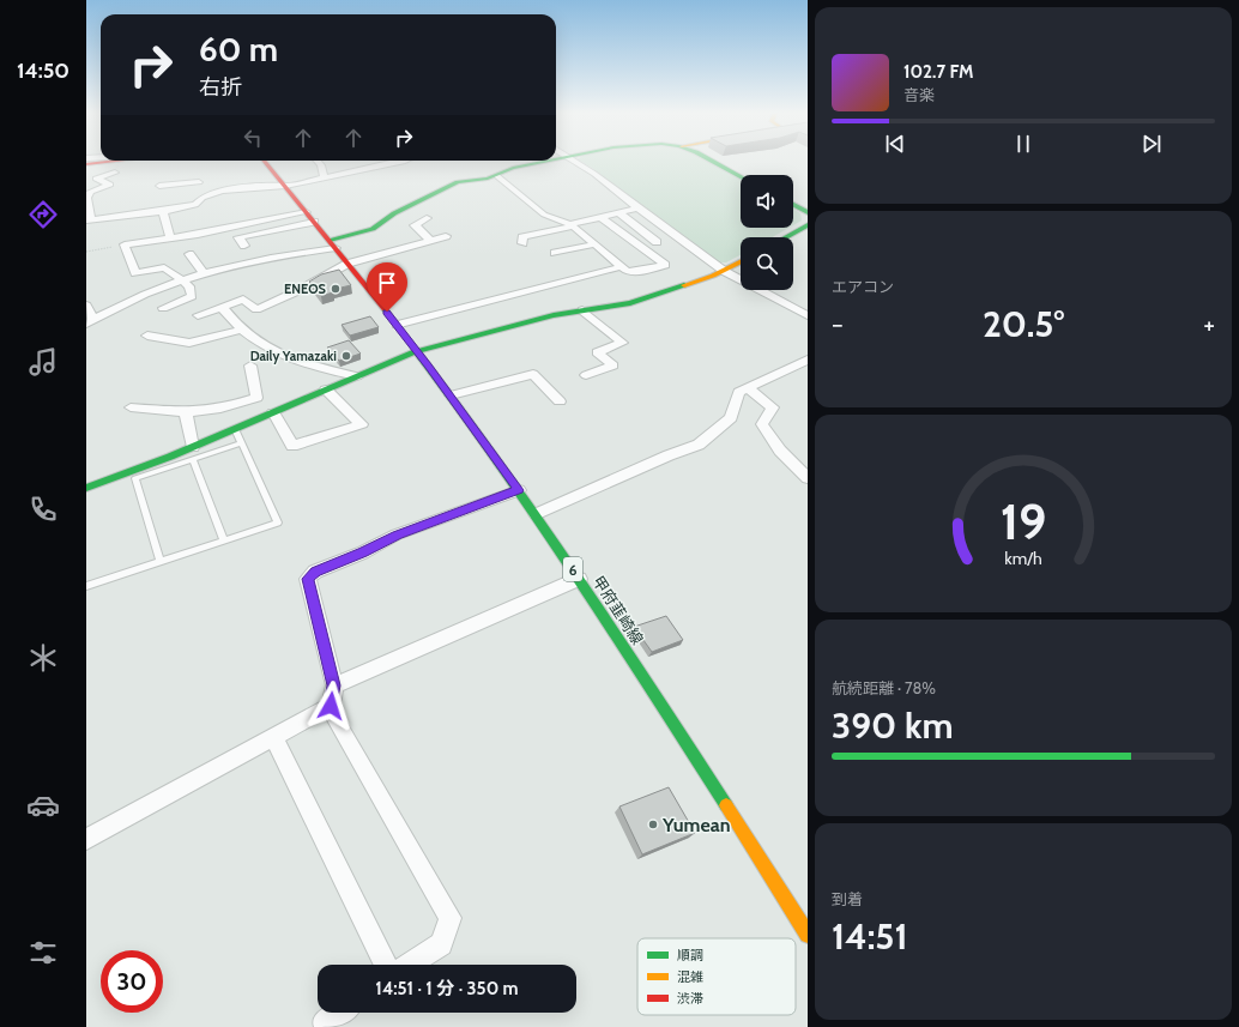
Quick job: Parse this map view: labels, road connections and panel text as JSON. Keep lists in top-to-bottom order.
{
  "streets": {
    "street": ["6", "甲府韮崎線"]
  },
  "places": ["ENEOS", "Daily Yamazaki", "Yumean"],
  "legend": ["順調", "混雑", "渋滞"],
  "page": {
    "tabs": "14:50",
    "turn": ["60 m", "右折"],
    "song": ["102.7 FM", "音楽"],
    "tile": [
      "エアコン",
      ["航続距離 · 78%", "390 km"],
      ["到着", "14:51"]
    ],
    "heat": ["−", "20.5°", "+"],
    "limit": "30",
    "trip": "14:51 · 1 分 · 350 m",
    "gauge": ["19", "km/h"]
  }
}
